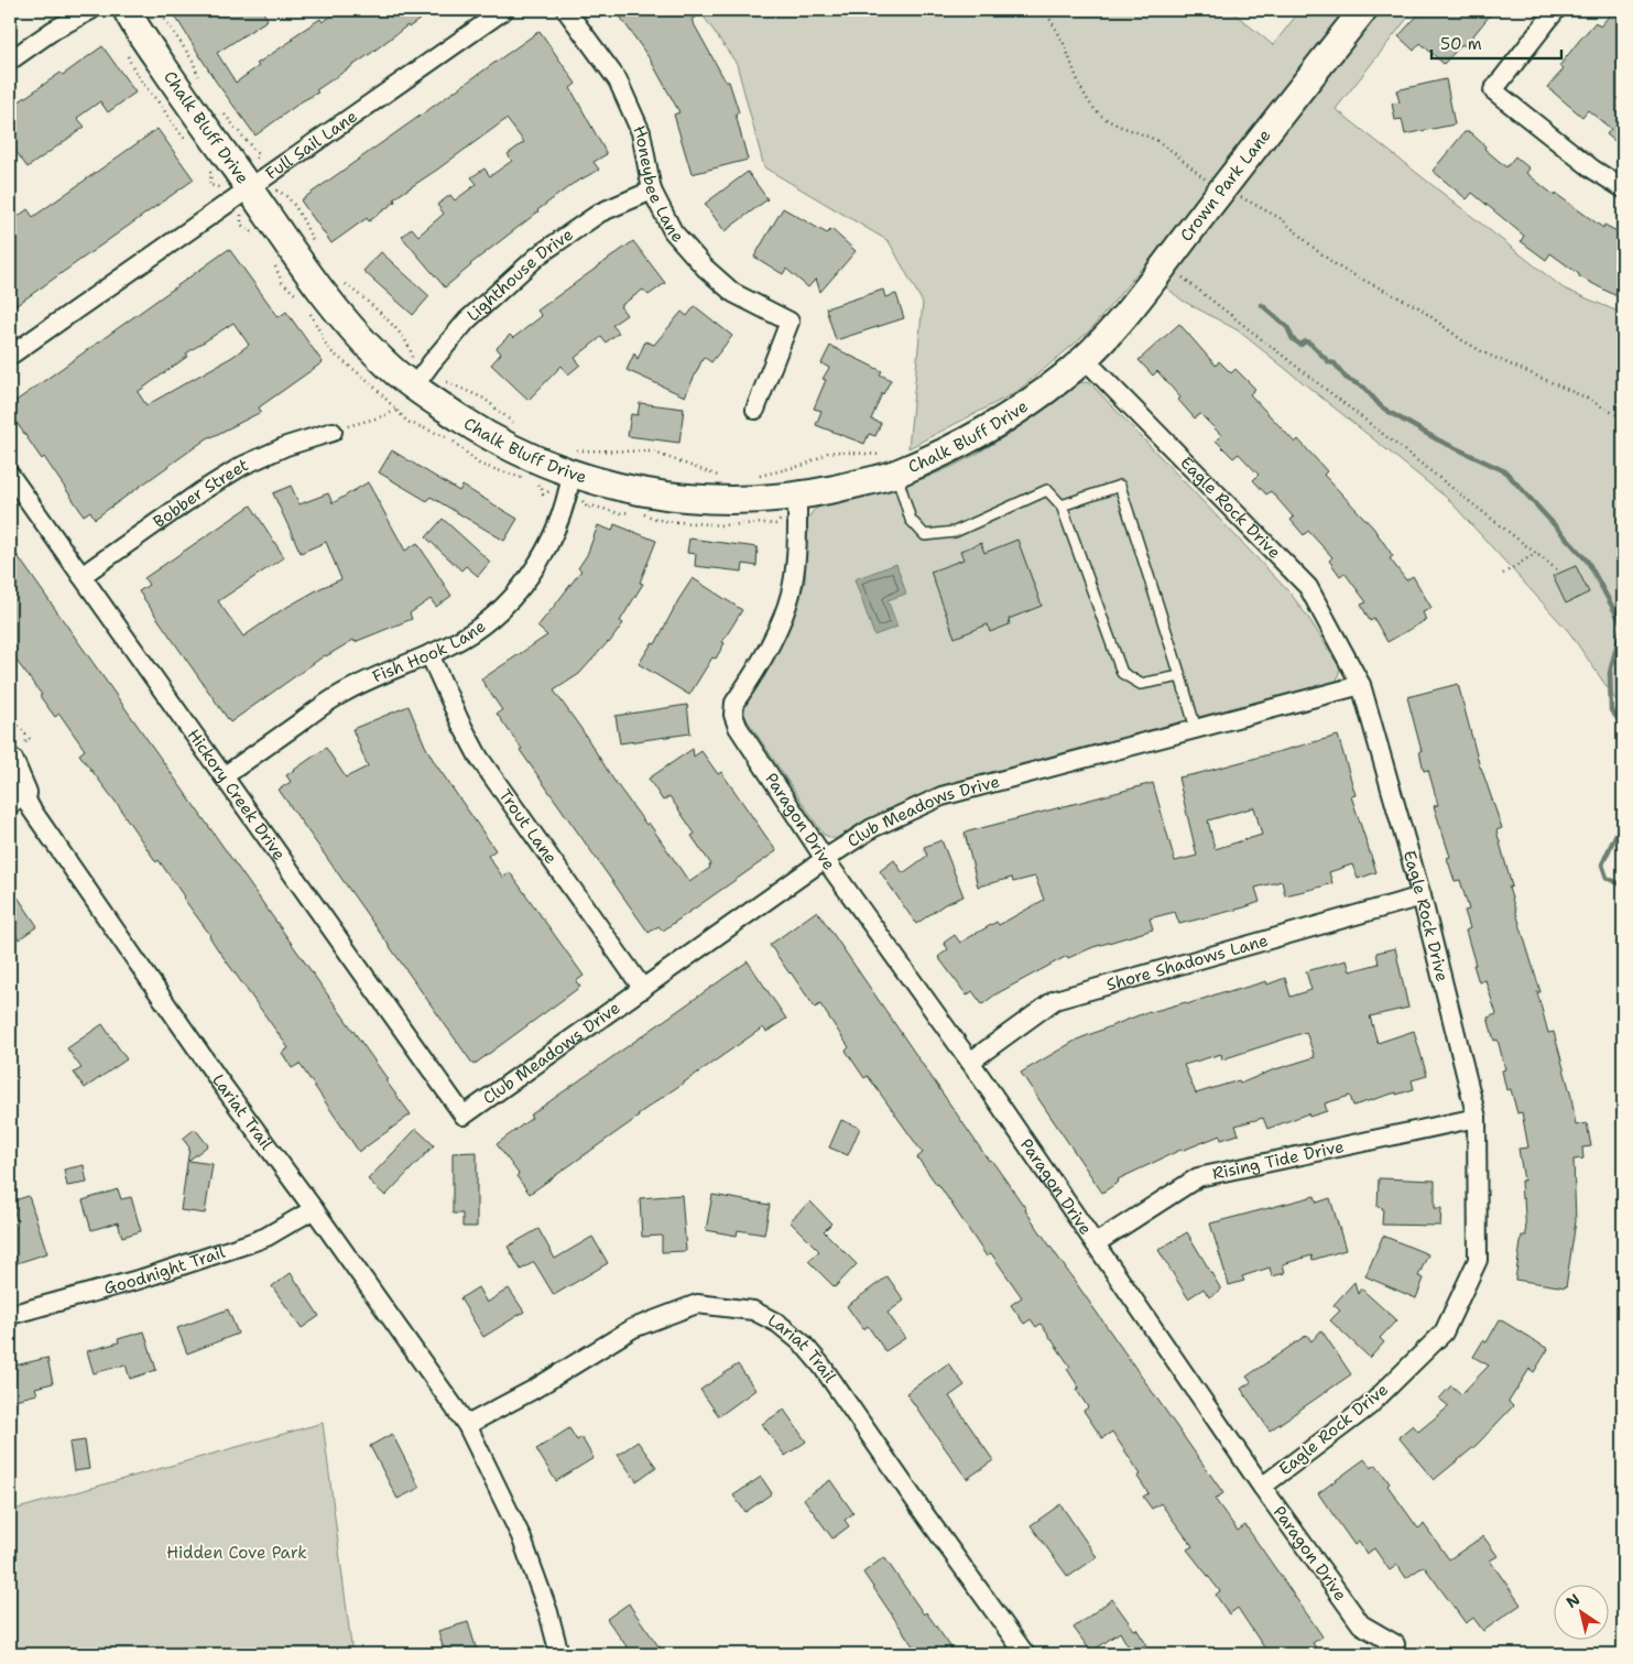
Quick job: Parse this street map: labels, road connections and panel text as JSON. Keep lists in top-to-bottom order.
{
  "streets": {
    "street": [
      "Chalk Bluff Drive",
      "Full Sail Lane",
      "Honeybee Lane",
      "Crown Park Lane",
      "Lighthouse Drive",
      "Bobber Street",
      "Eagle Rock Drive",
      "Fish Hook Lane",
      "Hickory Creek Drive",
      "Club Meadows Drive",
      "Paragon Drive",
      "Trout Lane",
      "Shore Shadows Lane",
      "Lariat Trail",
      "Rising Tide Drive",
      "Goodnight Trail"
    ]
  },
  "crossings": [
    ["Chalk Bluff Drive", "Full Sail Lane"],
    ["Chalk Bluff Drive", "Crown Park Lane"],
    ["Chalk Bluff Drive", "Lighthouse Drive"],
    ["Chalk Bluff Drive", "Eagle Rock Drive"],
    ["Chalk Bluff Drive", "Fish Hook Lane"],
    ["Chalk Bluff Drive", "Paragon Drive"],
    ["Honeybee Lane", "Lighthouse Drive"],
    ["Crown Park Lane", "Eagle Rock Drive"],
    ["Bobber Street", "Hickory Creek Drive"],
    ["Eagle Rock Drive", "Club Meadows Drive"],
    ["Eagle Rock Drive", "Paragon Drive"],
    ["Eagle Rock Drive", "Shore Shadows Lane"],
    ["Eagle Rock Drive", "Rising Tide Drive"],
    ["Fish Hook Lane", "Hickory Creek Drive"],
    ["Fish Hook Lane", "Trout Lane"],
    ["Hickory Creek Drive", "Club Meadows Drive"],
    ["Club Meadows Drive", "Paragon Drive"],
    ["Club Meadows Drive", "Trout Lane"],
    ["Paragon Drive", "Shore Shadows Lane"],
    ["Paragon Drive", "Rising Tide Drive"],
    ["Lariat Trail", "Goodnight Trail"]
  ],
  "parks": ["Hidden Cove Park"],
  "scale_bar": "50 m",
  "north": "top left"
}
